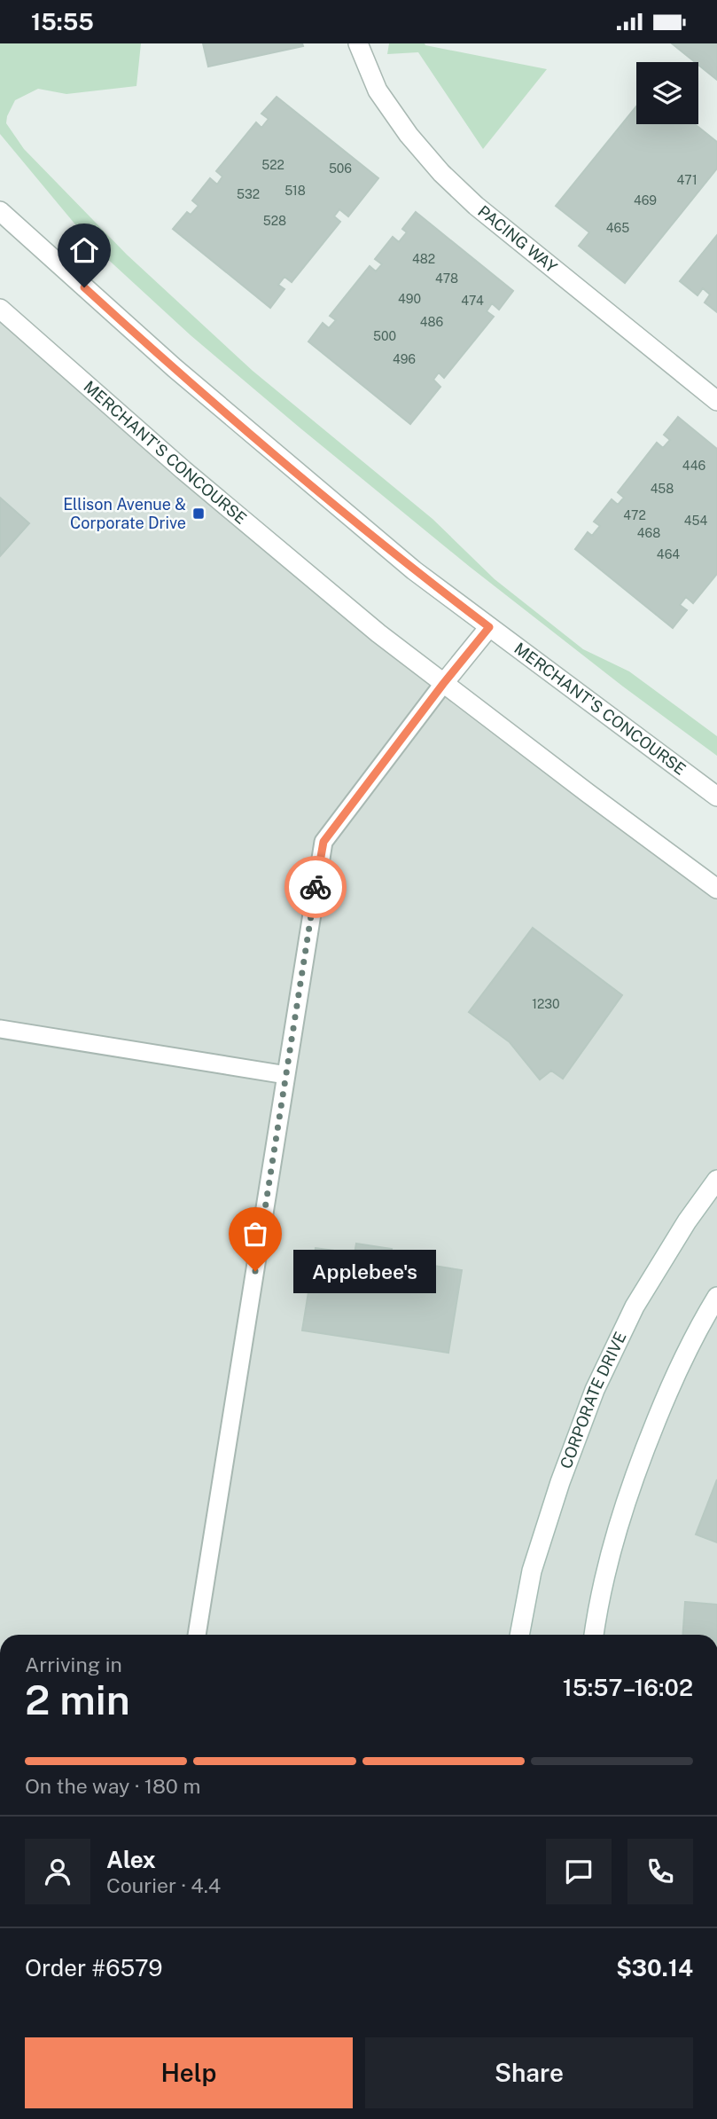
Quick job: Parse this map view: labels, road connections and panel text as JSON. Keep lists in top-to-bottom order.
{
  "streets": {
    "street": ["PACING WAY", "MERCHANT'S CONCOURSE", "CORPORATE DRIVE"]
  },
  "places": {
    "transit": ["Ellison Avenue & Corporate Drive"],
    "other": ["Applebee's"]
  },
  "house_numbers": [
    "522",
    "506",
    "471",
    "518",
    "532",
    "469",
    "528",
    "465",
    "482",
    "478",
    "490",
    "474",
    "486",
    "500",
    "496",
    "446",
    "458",
    "472",
    "454",
    "468",
    "464",
    "1230"
  ],
  "page": {
    "status": "15:55",
    "bubble": "Applebee's",
    "heading": ["2 min", "Arriving in", "15:57–16:02"],
    "panel": [
      "Alex",
      "Courier · 4.4",
      "Order #6579",
      "$30.14"
    ],
    "bar": "On the way · 180 m",
    "buttons": ["Help", "Share"]
  }
}
